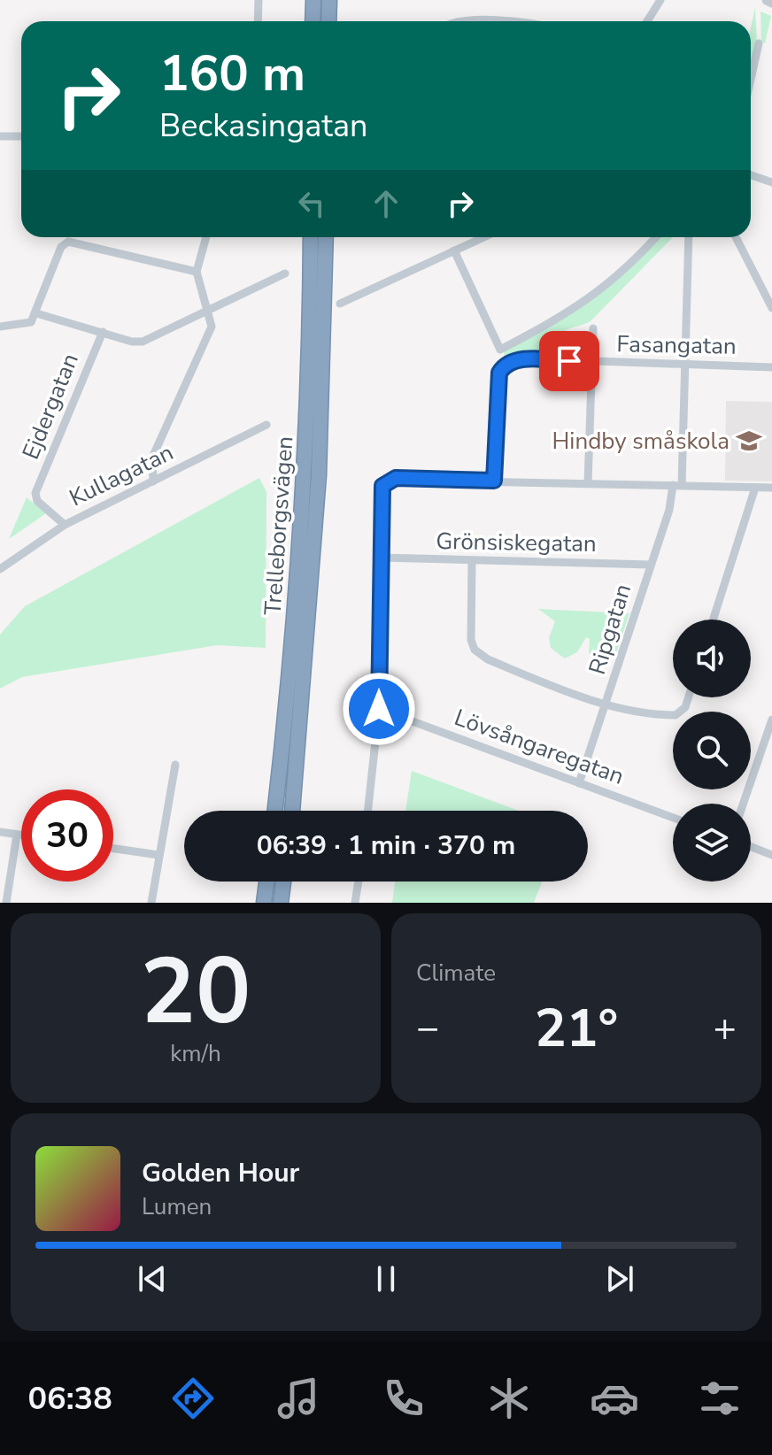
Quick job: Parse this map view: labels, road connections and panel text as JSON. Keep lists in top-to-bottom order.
{
  "streets": {
    "highway": ["Trelleborgsvägen"],
    "street": [
      "Fasangatan",
      "Ejdergatan",
      "Kullagatan",
      "Grönsiskegatan",
      "Ripgatan",
      "Lövsångaregatan"
    ]
  },
  "crossings": [
    ["Fasangatan", "Ripgatan"],
    ["Ejdergatan", "Kullagatan"],
    ["Grönsiskegatan", "Ripgatan"],
    ["Ripgatan", "Lövsångaregatan"]
  ],
  "places": {
    "school or university": ["Hindby småskola"]
  },
  "page": {
    "turn": ["160 m", "Beckasingatan"],
    "limit": "30",
    "trip": "06:39 · 1 min · 370 m",
    "tile": [
      ["20", "km/h"],
      "Climate"
    ],
    "heat": ["−", "21°", "+"],
    "song": ["Golden Hour", "Lumen"],
    "tabs": "06:38"
  }
}
